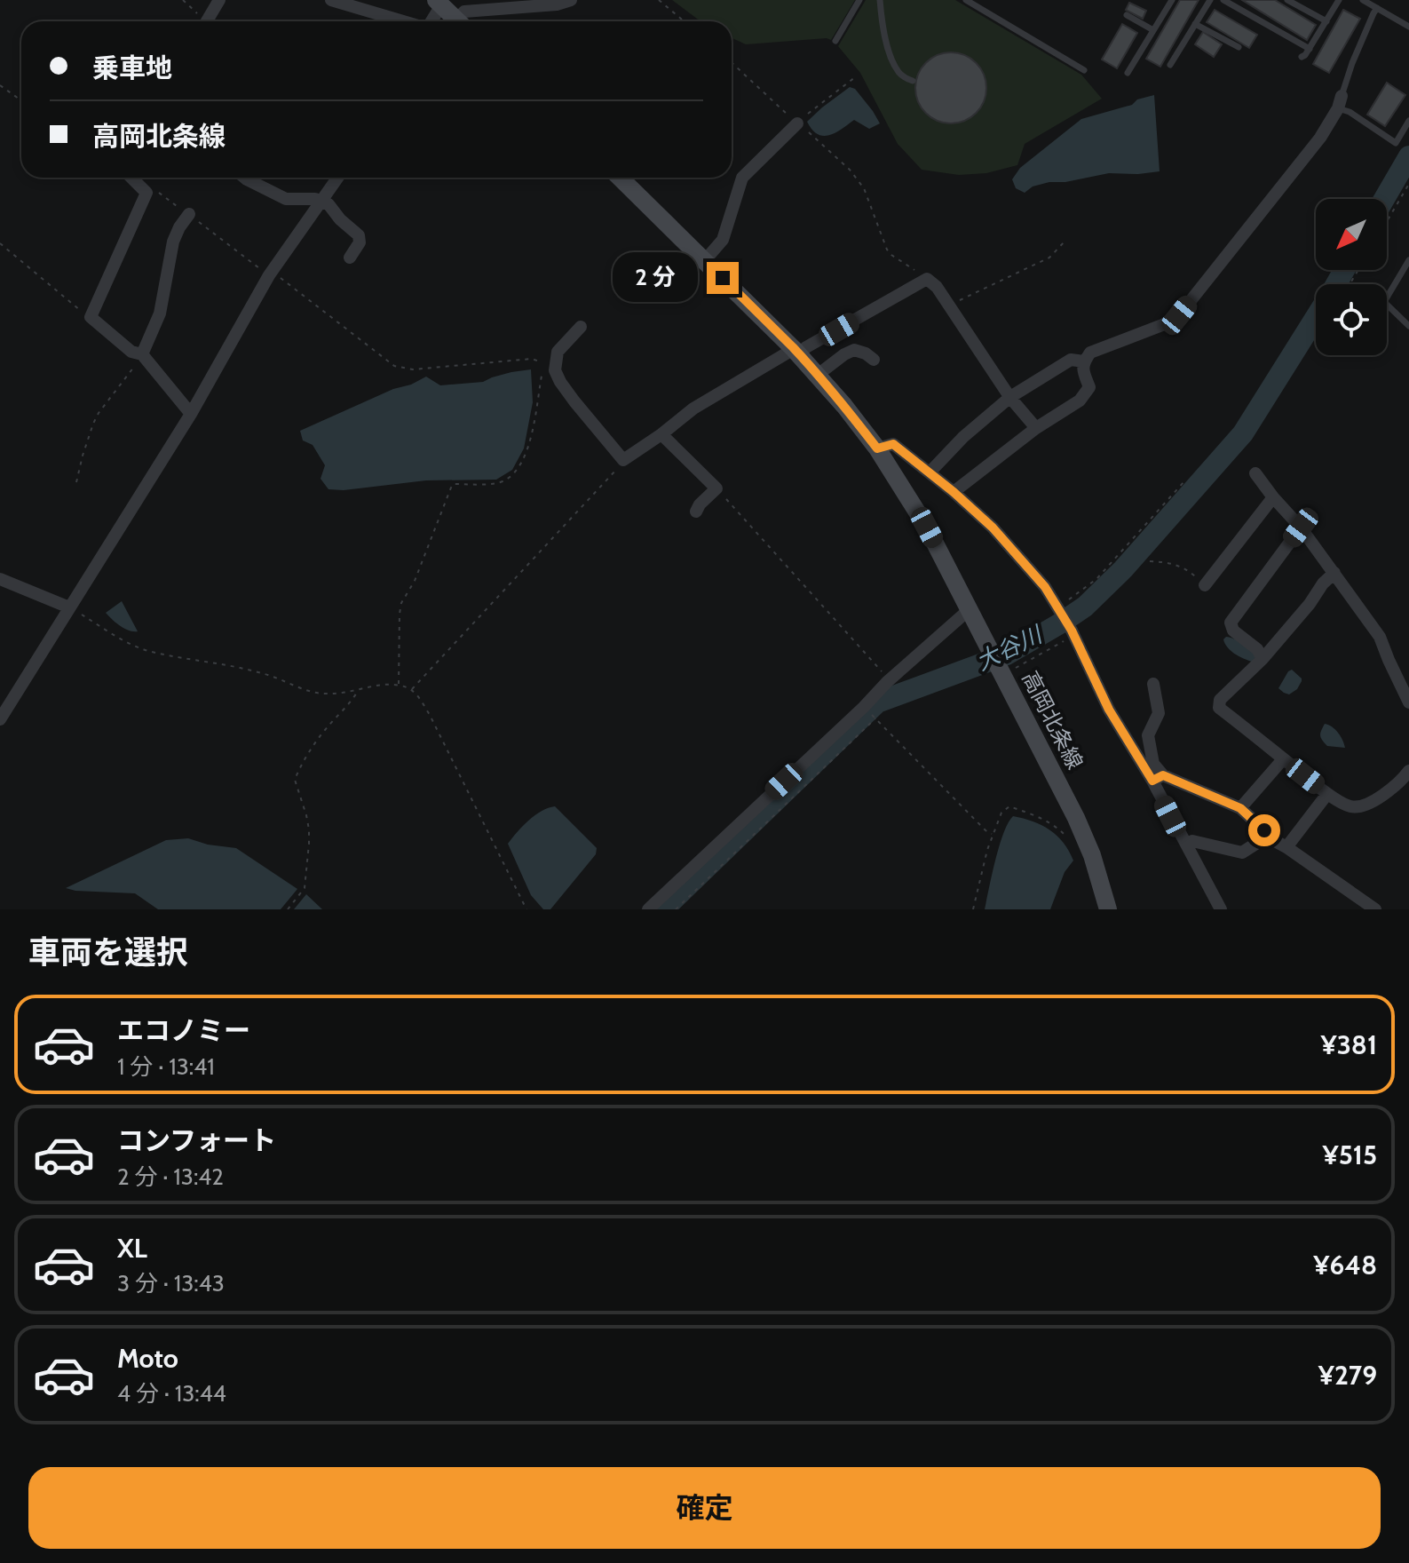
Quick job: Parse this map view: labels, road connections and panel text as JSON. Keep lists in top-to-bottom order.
{
  "streets": {
    "main road": ["高岡北条線"]
  },
  "water": ["大谷川"],
  "north": "bottom left",
  "page": {
    "banner": ["乗車地", "高岡北条線"],
    "bubble": "2 分",
    "heading": "車両を選択",
    "list": [
      {
        "name": "エコノミー",
        "note": "1 分 · 13:41",
        "value": "¥381"
      },
      {
        "name": "コンフォート",
        "note": "2 分 · 13:42",
        "value": "¥515"
      },
      {
        "name": "XL",
        "note": "3 分 · 13:43",
        "value": "¥648"
      },
      {
        "name": "Moto",
        "note": "4 分 · 13:44",
        "value": "¥279"
      }
    ],
    "buttons": "確定"
  }
}
